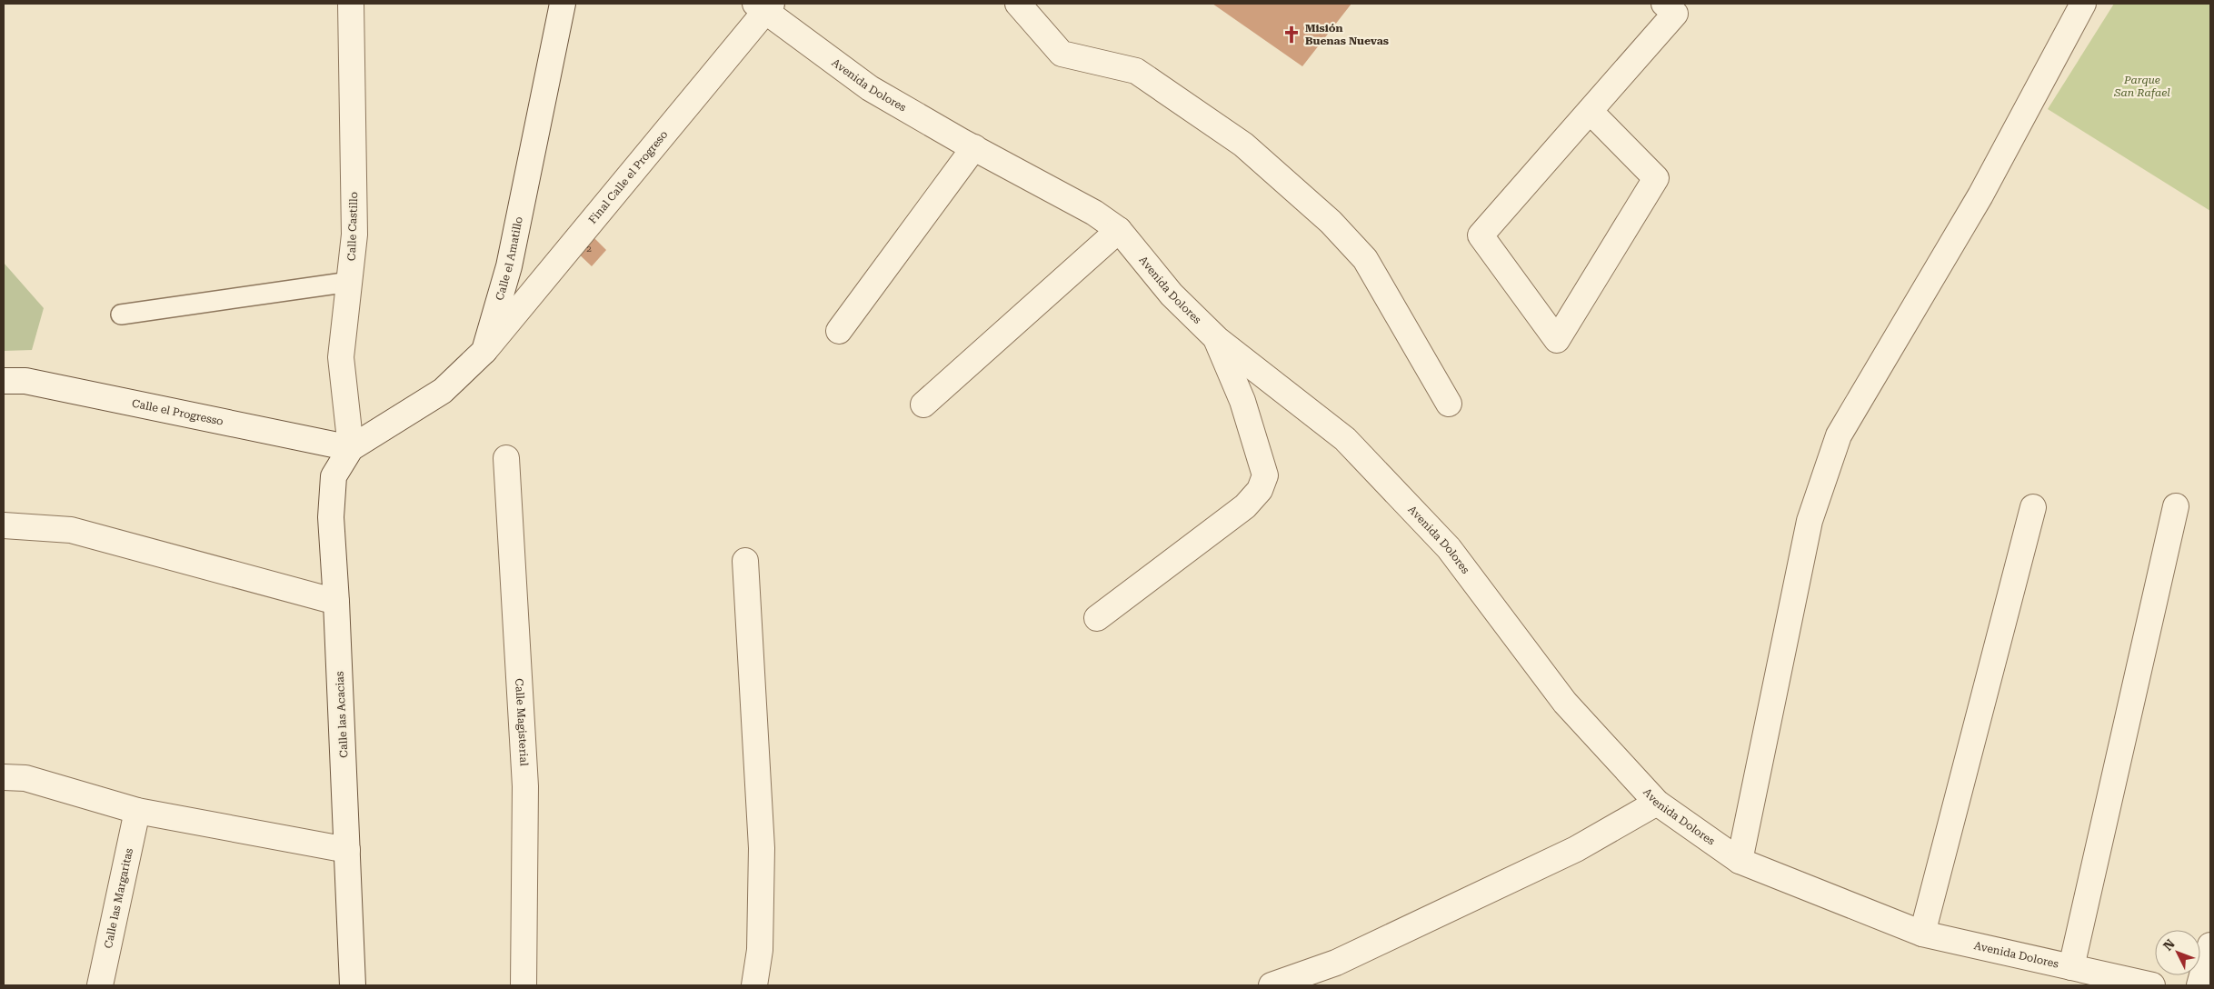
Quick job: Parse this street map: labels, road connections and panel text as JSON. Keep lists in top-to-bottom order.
{
  "streets": {
    "street": [
      "Avenida Dolores",
      "Final Calle el Progreso",
      "Calle Castillo",
      "Calle el Amatillo",
      "Calle el Progresso",
      "Calle las Acacias",
      "Calle Magisterial",
      "Calle las Margaritas"
    ]
  },
  "crossings": [
    ["Avenida Dolores", "Final Calle el Progreso"],
    ["Final Calle el Progreso", "Calle el Amatillo"],
    ["Calle Castillo", "Calle el Progresso"],
    ["Calle Castillo", "Calle las Acacias"],
    ["Calle el Progresso", "Calle las Acacias"]
  ],
  "parks": ["Parque San Rafael"],
  "places": {
    "church": ["Misión Buenas Nuevas"]
  },
  "house_numbers": ["2"],
  "north": "top left"
}
